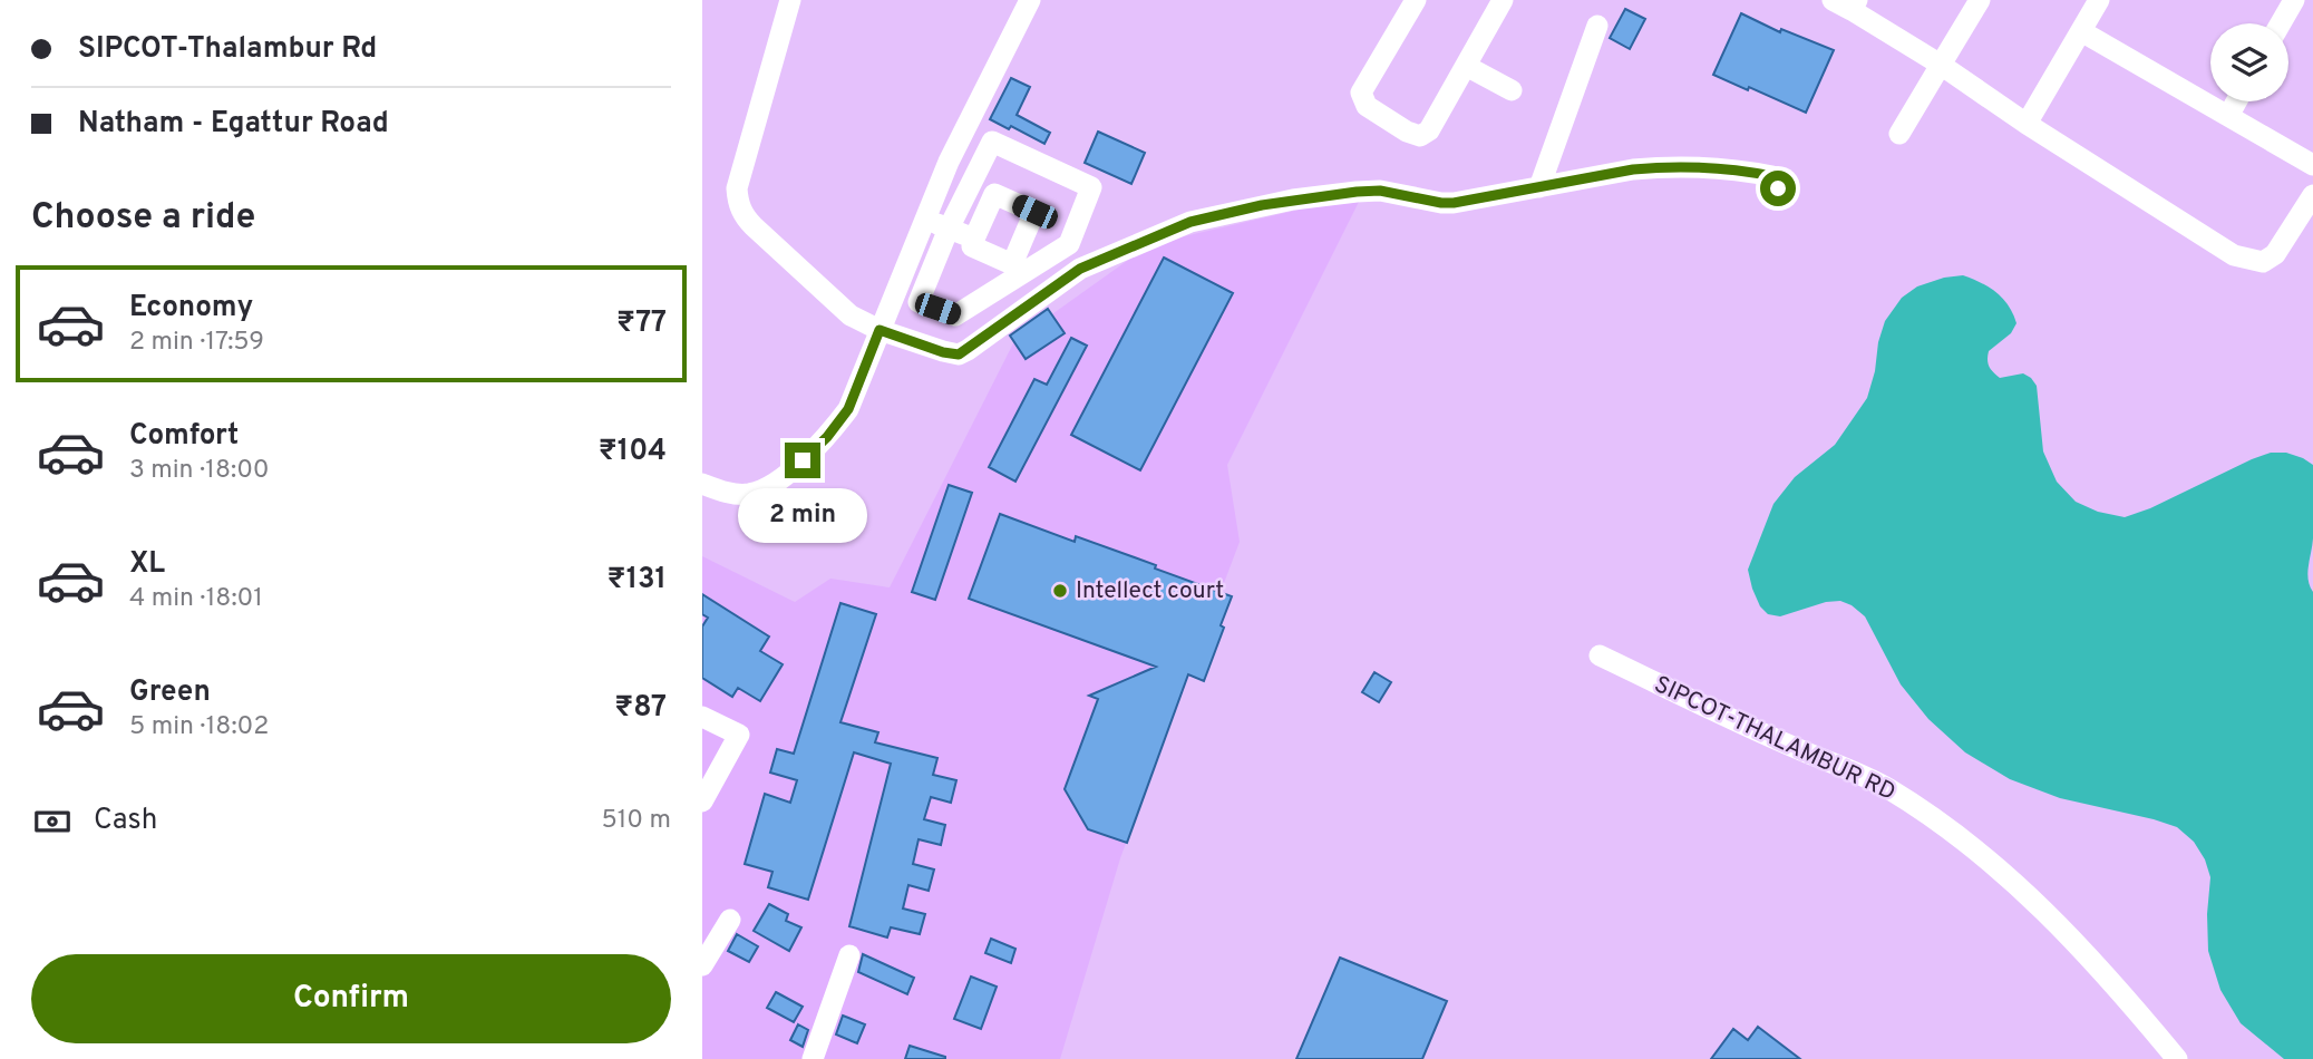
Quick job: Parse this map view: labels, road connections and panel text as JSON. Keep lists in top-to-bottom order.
{
  "streets": {
    "street": ["SIPCOT-THALAMBUR RD"]
  },
  "places": ["Intellect court"],
  "page": {
    "banner": ["SIPCOT-Thalambur Rd", "Natham - Egattur Road"],
    "heading": "Choose a ride",
    "list": [
      {
        "name": "Economy",
        "note": "2 min · 17:59",
        "value": "₹77"
      },
      {
        "name": "Comfort",
        "note": "3 min · 18:00",
        "value": "₹104"
      },
      {
        "name": "XL",
        "note": "4 min · 18:01",
        "value": "₹131"
      },
      {
        "name": "Green",
        "note": "5 min · 18:02",
        "value": "₹87"
      }
    ],
    "bubble": "2 min",
    "pay": ["Cash", "510 m"],
    "buttons": "Confirm"
  }
}
